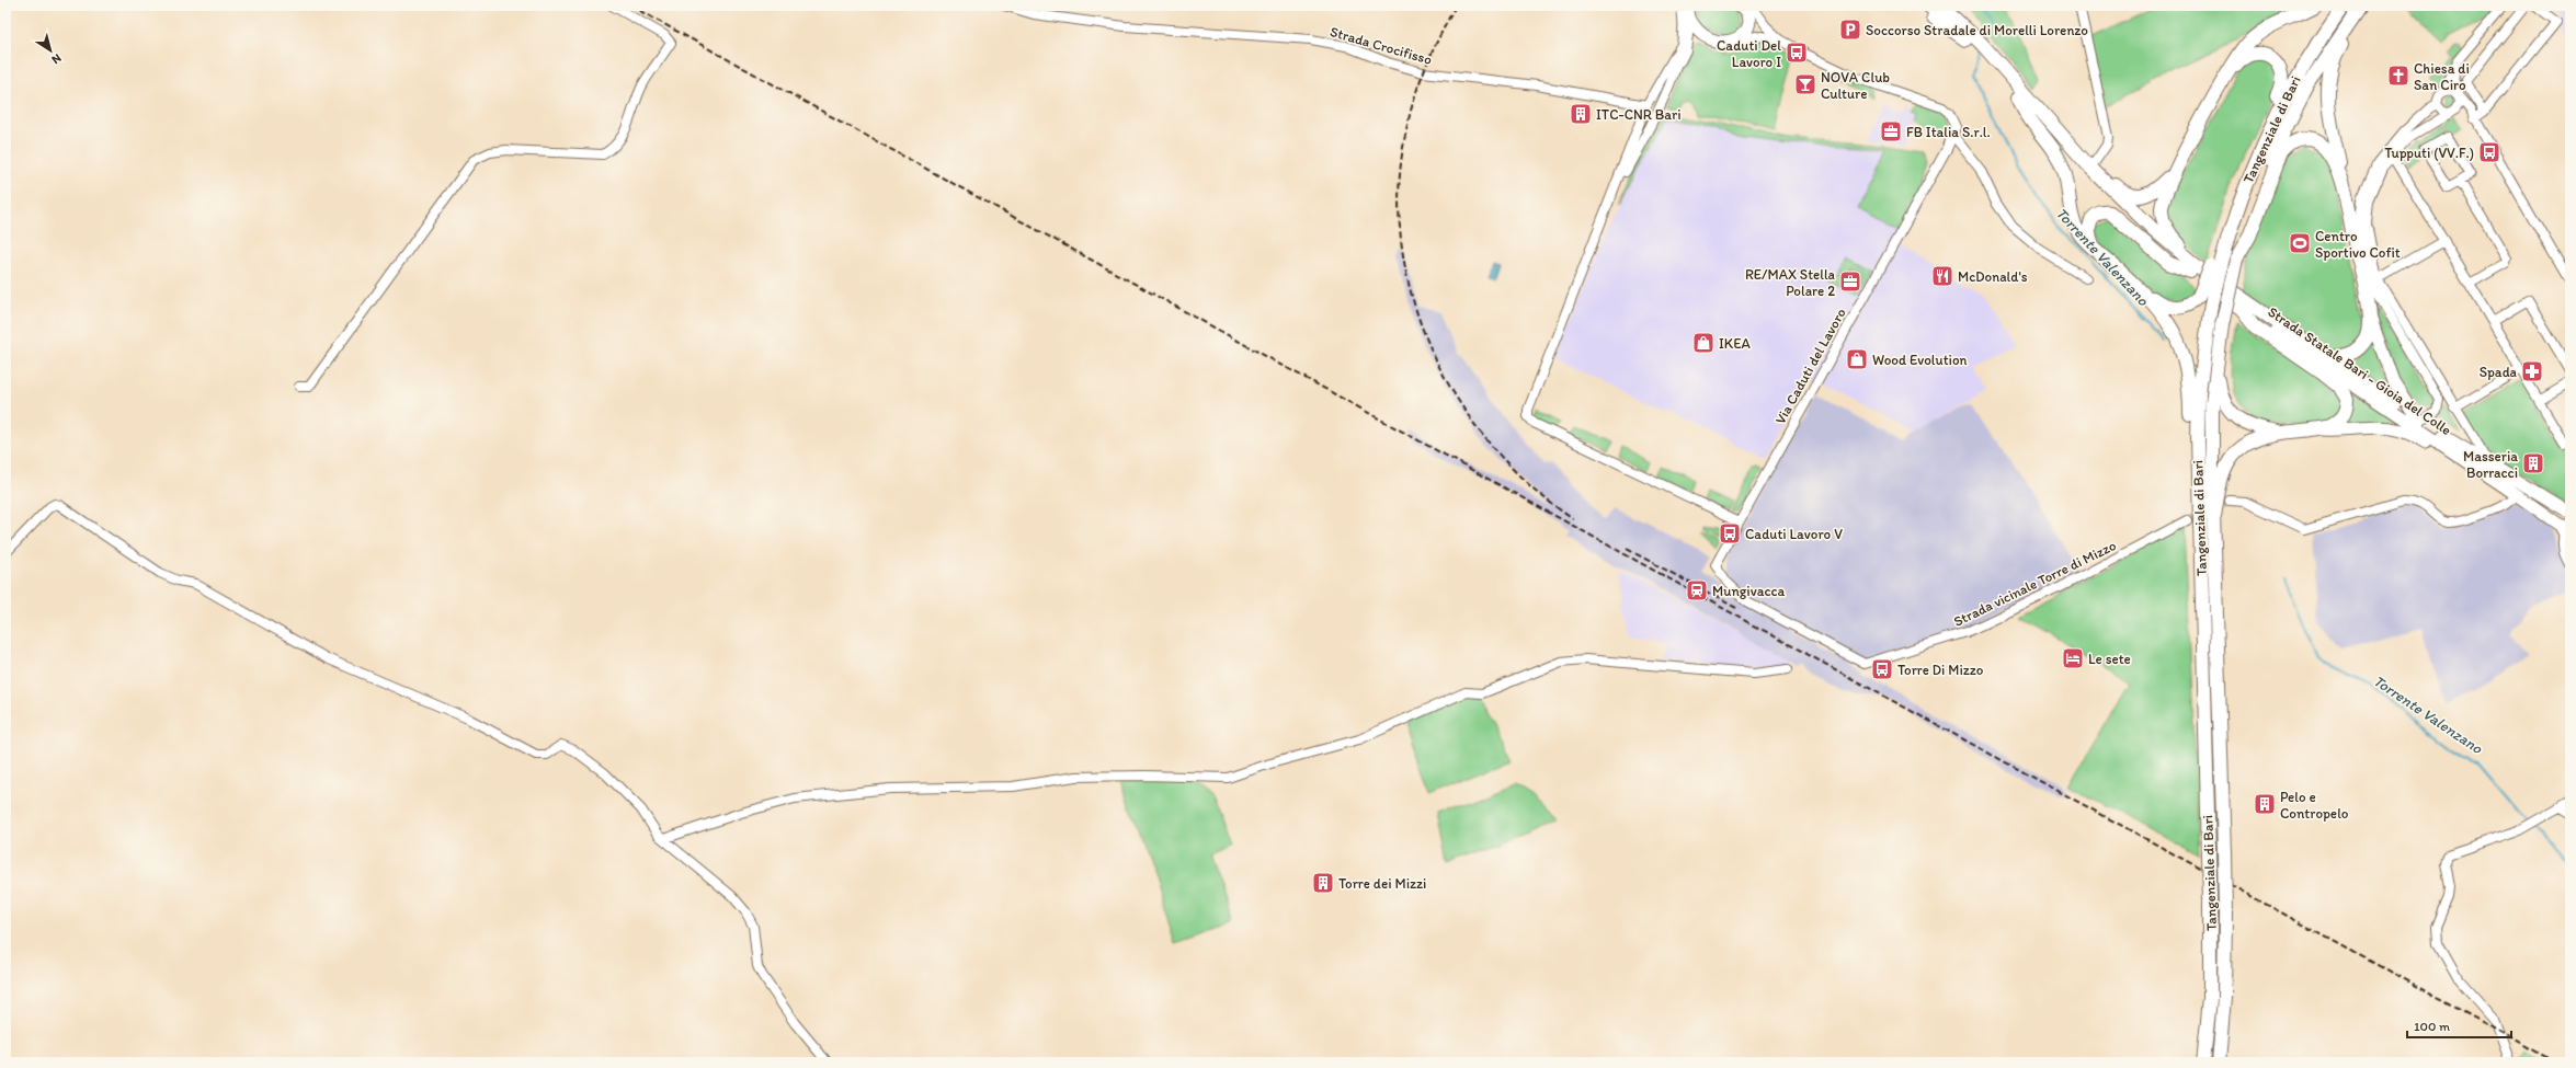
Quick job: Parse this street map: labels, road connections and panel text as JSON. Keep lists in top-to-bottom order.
{
  "streets": {
    "highway": ["Tangenziale di Bari"],
    "main road": ["Strada Statale Bari - Gioia del Colle"],
    "street": ["Strada Crocifisso", "Via Caduti del Lavoro", "Strada vicinale Torre di Mizzo"]
  },
  "crossings": [
    ["Via Caduti del Lavoro", "Strada vicinale Torre di Mizzo"]
  ],
  "water": ["Torrente Valenzano"],
  "places": {
    "parking": ["Soccorso Stradale di Morelli Lorenzo"],
    "bus stop": [
      "Caduti Del Lavoro I",
      "Tupputi (VV.F.)",
      "Caduti Lavoro V",
      "Torre Di Mizzo"
    ],
    "church": ["Chiesa di San Ciro"],
    "bar": ["NOVA Club Culture"],
    "building": [
      "ITC-CNR Bari",
      "Masseria Borracci",
      "Pelo e Contropelo",
      "Torre dei Mizzi"
    ],
    "office": ["FB Italia S.r.l.", "RE/MAX Stella Polare 2"],
    "sports": ["Centro Sportivo Cofit"],
    "restaurant": ["McDonald's"],
    "shop": ["IKEA", "Wood Evolution"],
    "pharmacy": ["Spada"],
    "station": ["Mungivacca"],
    "hotel": ["Le sete"]
  },
  "scale_bar": "100 m",
  "north": "bottom right"
}
